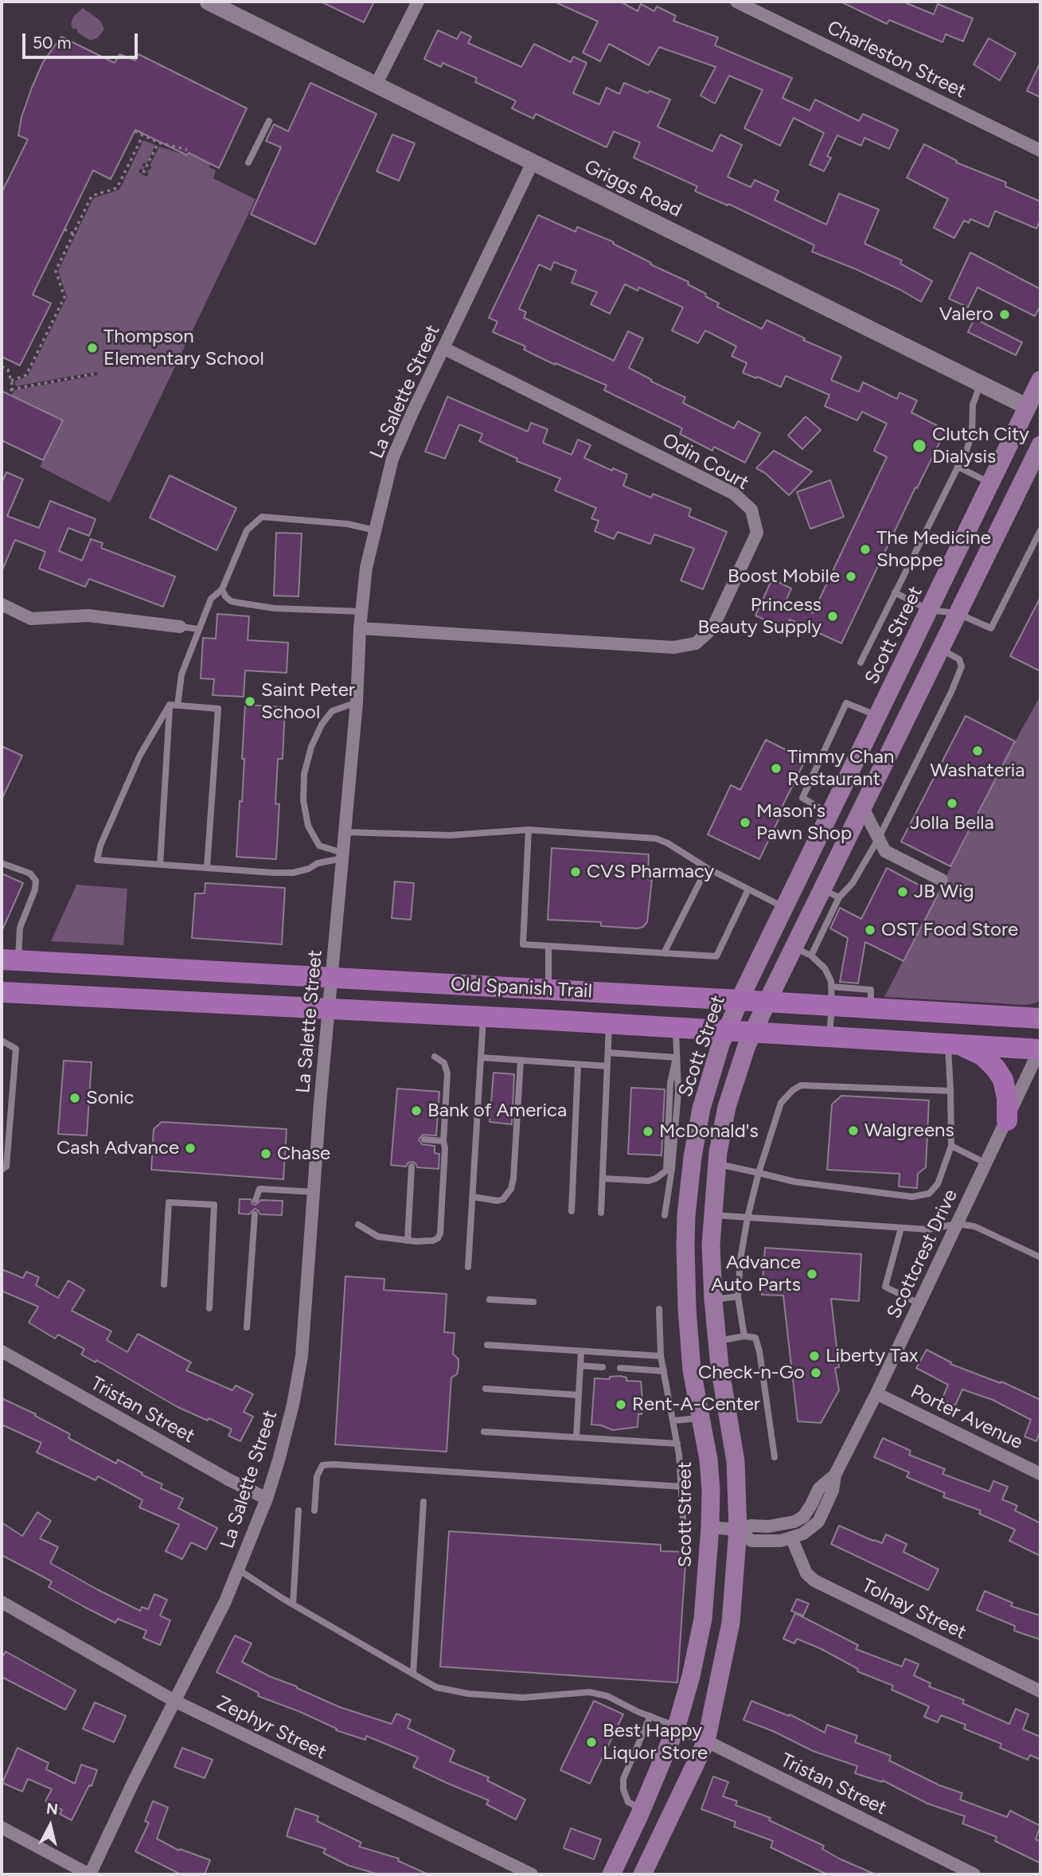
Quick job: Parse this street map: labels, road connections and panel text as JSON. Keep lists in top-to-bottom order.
{
  "streets": {
    "main road": ["Scott Street", "Old Spanish Trail"],
    "street": [
      "Charleston Street",
      "Griggs Road",
      "La Salette Street",
      "Odin Court",
      "Scottcrest Drive",
      "Tristan Street",
      "Porter Avenue",
      "Tolnay Street",
      "Zephyr Street"
    ]
  },
  "crossings": [
    ["Griggs Road", "La Salette Street"],
    ["Griggs Road", "Scott Street"],
    ["La Salette Street", "Odin Court"],
    ["La Salette Street", "Old Spanish Trail"],
    ["La Salette Street", "Tristan Street"],
    ["La Salette Street", "Zephyr Street"],
    ["Scott Street", "Old Spanish Trail"],
    ["Scott Street", "Scottcrest Drive"],
    ["Scott Street", "Tristan Street"],
    ["Old Spanish Trail", "Scottcrest Drive"],
    ["Scottcrest Drive", "Porter Avenue"],
    ["Scottcrest Drive", "Tolnay Street"]
  ],
  "places": [
    "Valero",
    "Thompson Elementary School",
    "Clutch City Dialysis",
    "The Medicine Shoppe",
    "Boost Mobile",
    "Princess Beauty Supply",
    "Saint Peter School",
    "Washateria",
    "Timmy Chan Restaurant",
    "Jolla Bella",
    "Mason's Pawn Shop",
    "CVS Pharmacy",
    "JB Wig",
    "OST Food Store",
    "Sonic",
    "Bank of America",
    "Walgreens",
    "McDonald's",
    "Cash Advance",
    "Chase",
    "Advance Auto Parts",
    "Liberty Tax",
    "Check-n-Go",
    "Rent-A-Center",
    "Best Happy Liquor Store"
  ],
  "scale_bar": "50 m",
  "north": "top"
}
